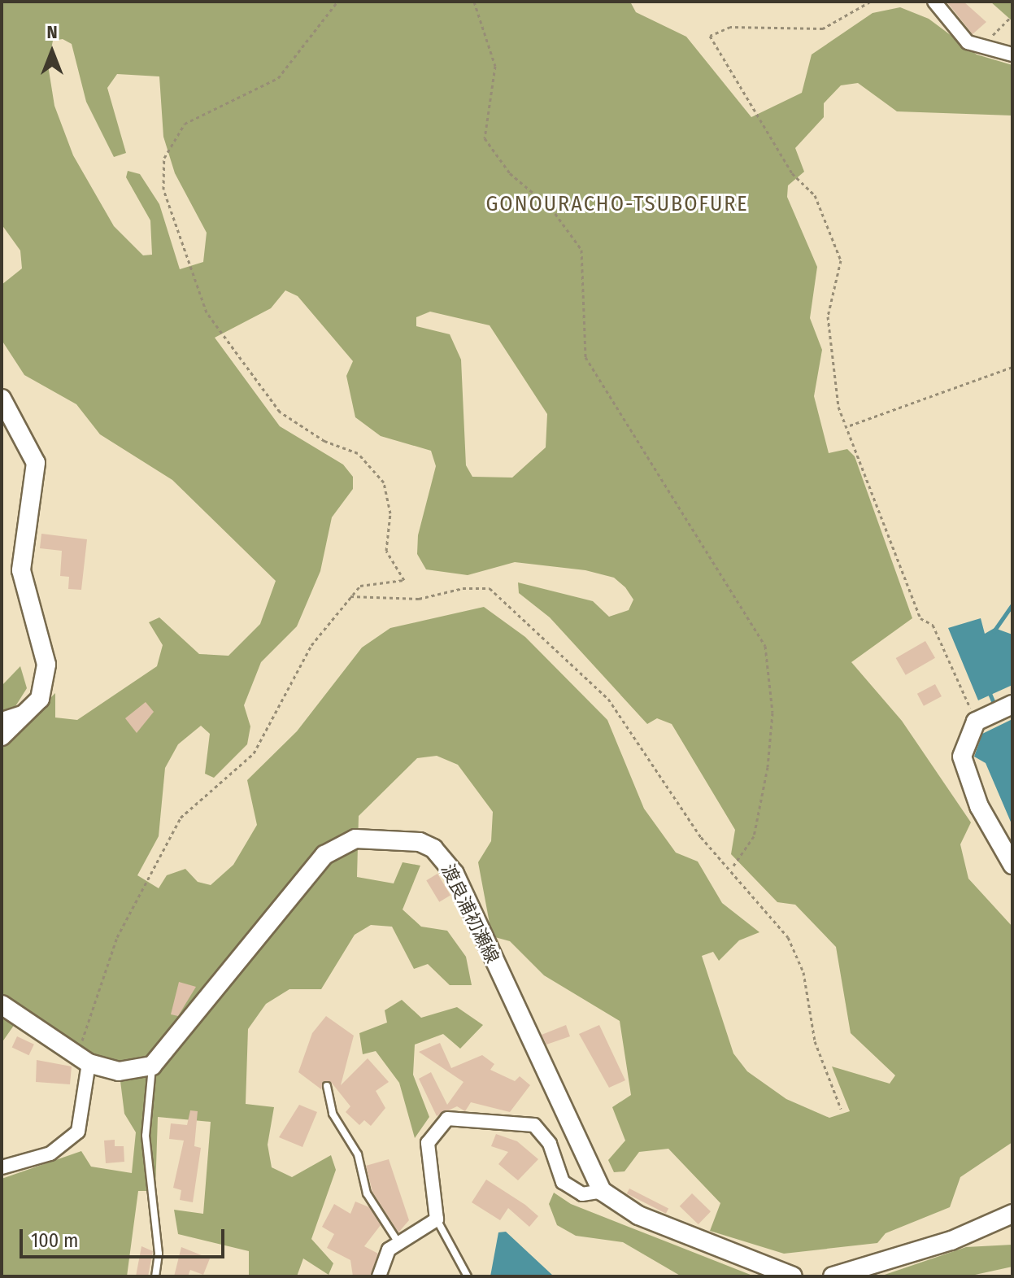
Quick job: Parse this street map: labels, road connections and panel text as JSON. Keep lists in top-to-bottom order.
{
  "streets": {
    "main road": ["渡良浦初瀬線"]
  },
  "districts": ["GONOURACHO-TSUBOFURE"],
  "scale_bar": "100 m",
  "north": "top"
}
